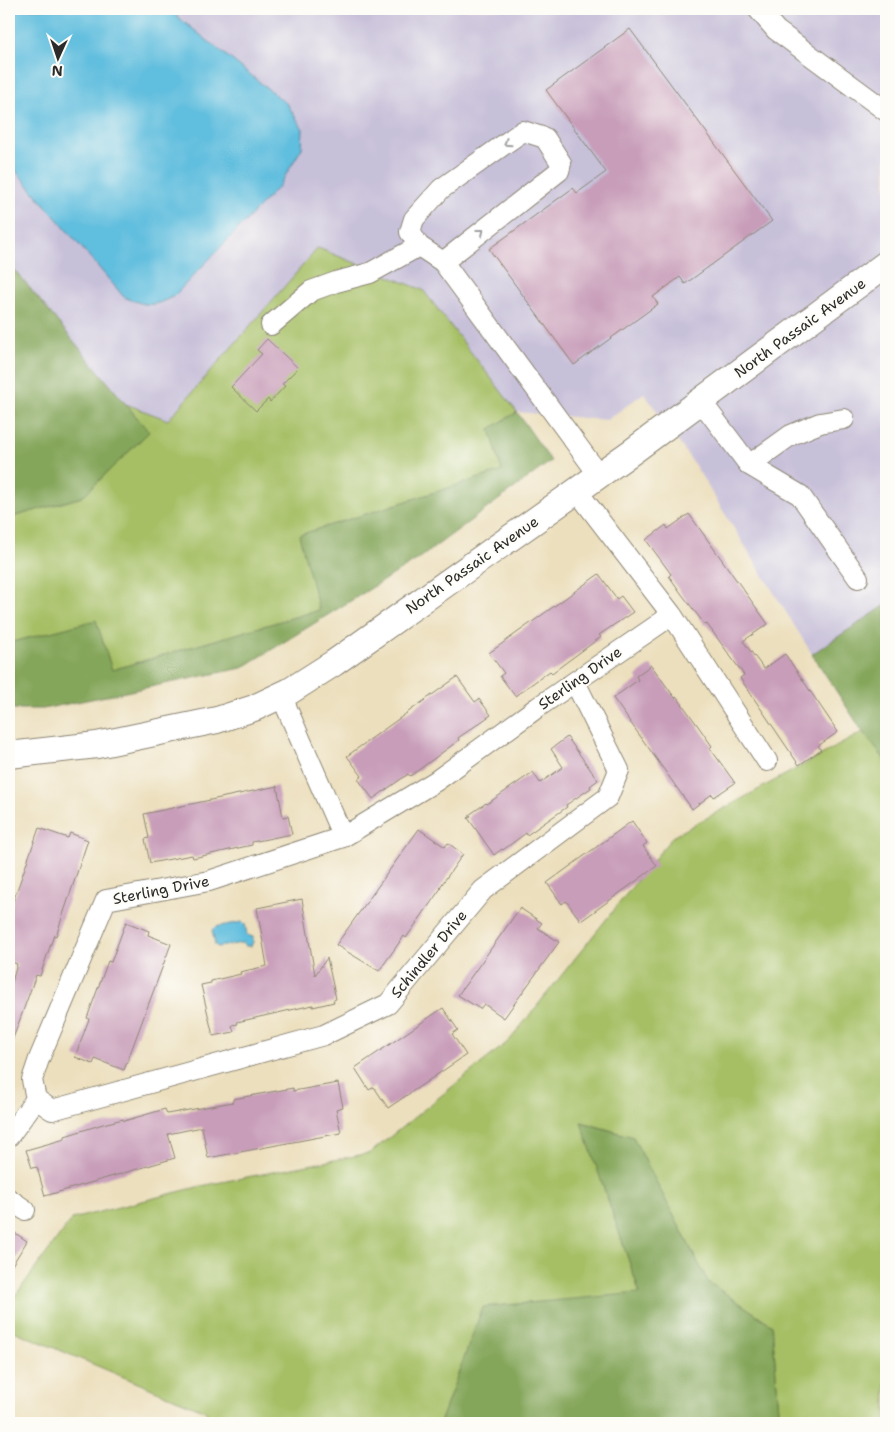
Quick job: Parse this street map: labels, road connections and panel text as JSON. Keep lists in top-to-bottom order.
{
  "streets": {
    "main road": ["North Passaic Avenue"],
    "street": ["Sterling Drive", "Schindler Drive"]
  },
  "crossings": [
    ["Sterling Drive", "Schindler Drive"]
  ],
  "north": "bottom"
}
